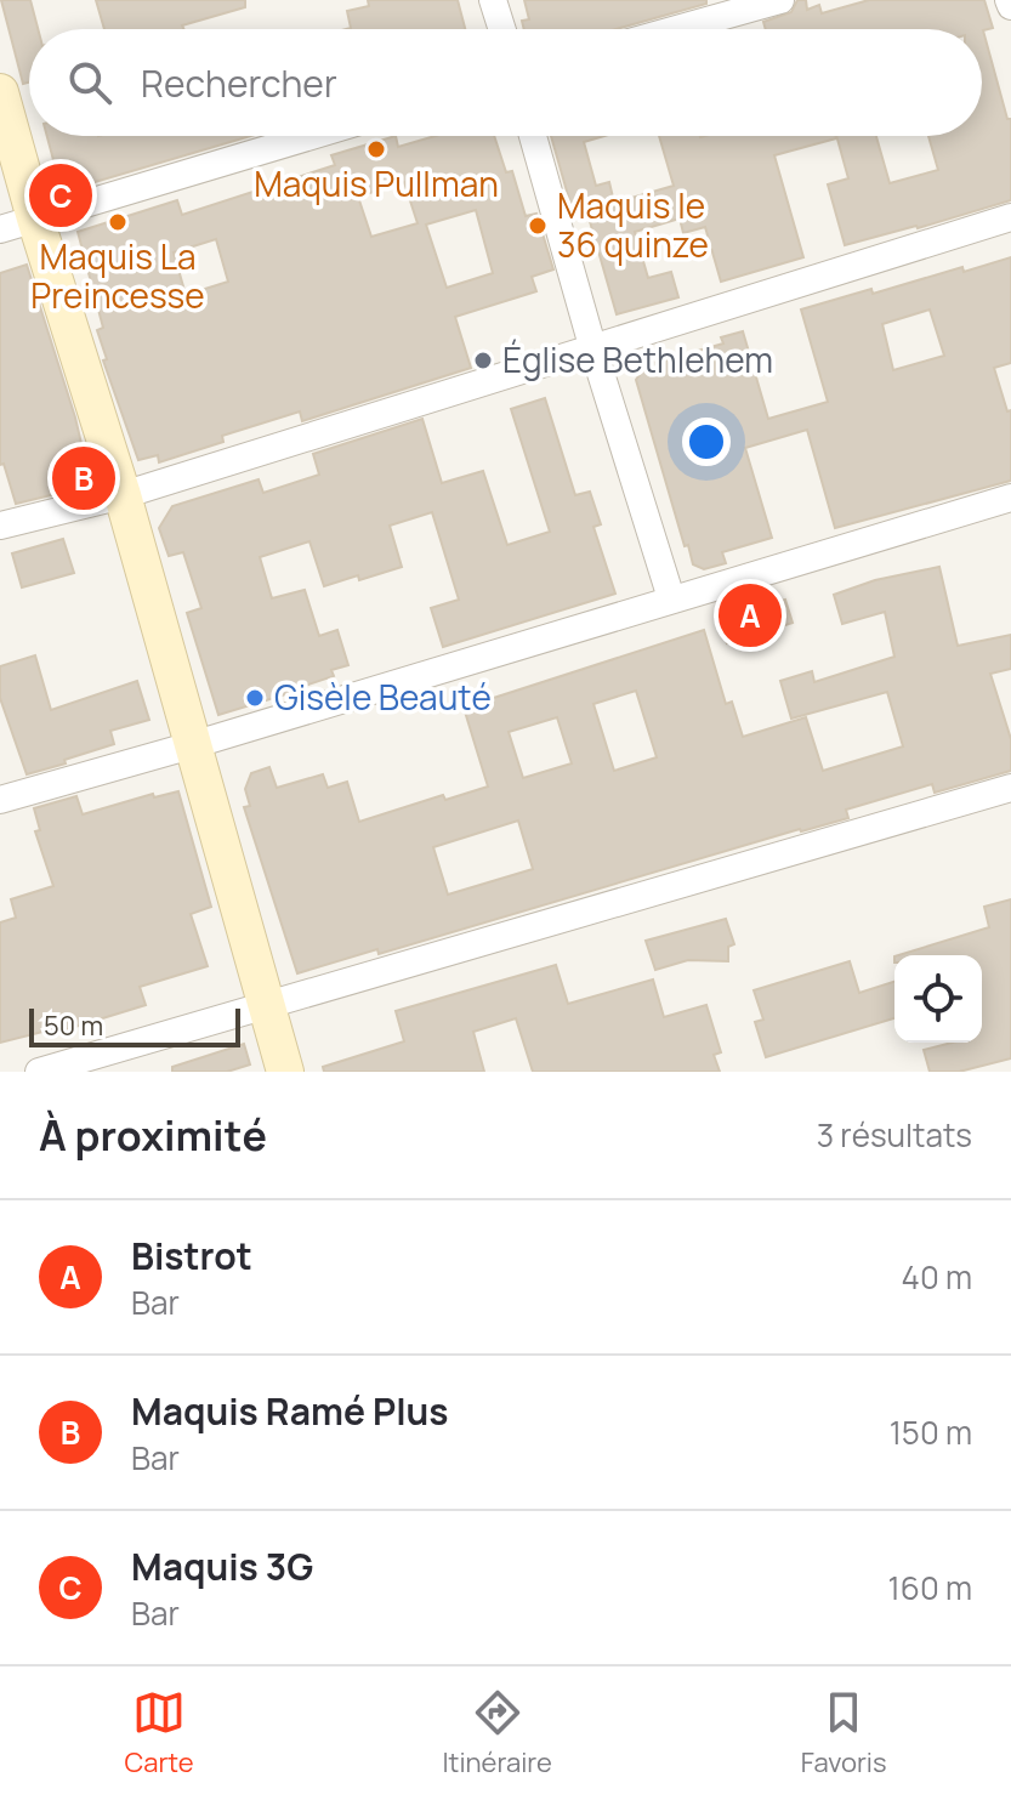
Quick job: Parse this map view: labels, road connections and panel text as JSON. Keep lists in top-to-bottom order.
{
  "places": [
    "Maquis Pullman",
    "Maquis La Preincesse",
    "Maquis le 36 quinze",
    "Église Bethlehem",
    "Gisèle Beauté"
  ],
  "scale_bar": "50 m",
  "page": {
    "search": "Rechercher",
    "pins": ["C", "B", "A"],
    "scale": "50 m",
    "heading": ["À proximité", "3 résultats"],
    "list": [
      {
        "mark": "A",
        "name": "Bistrot",
        "note": "Bar",
        "value": "40 m"
      },
      {
        "mark": "B",
        "name": "Maquis Ramé Plus",
        "note": "Bar",
        "value": "150 m"
      },
      {
        "mark": "C",
        "name": "Maquis 3G",
        "note": "Bar",
        "value": "160 m"
      }
    ],
    "nav": ["Carte", "Itinéraire", "Favoris"]
  }
}
